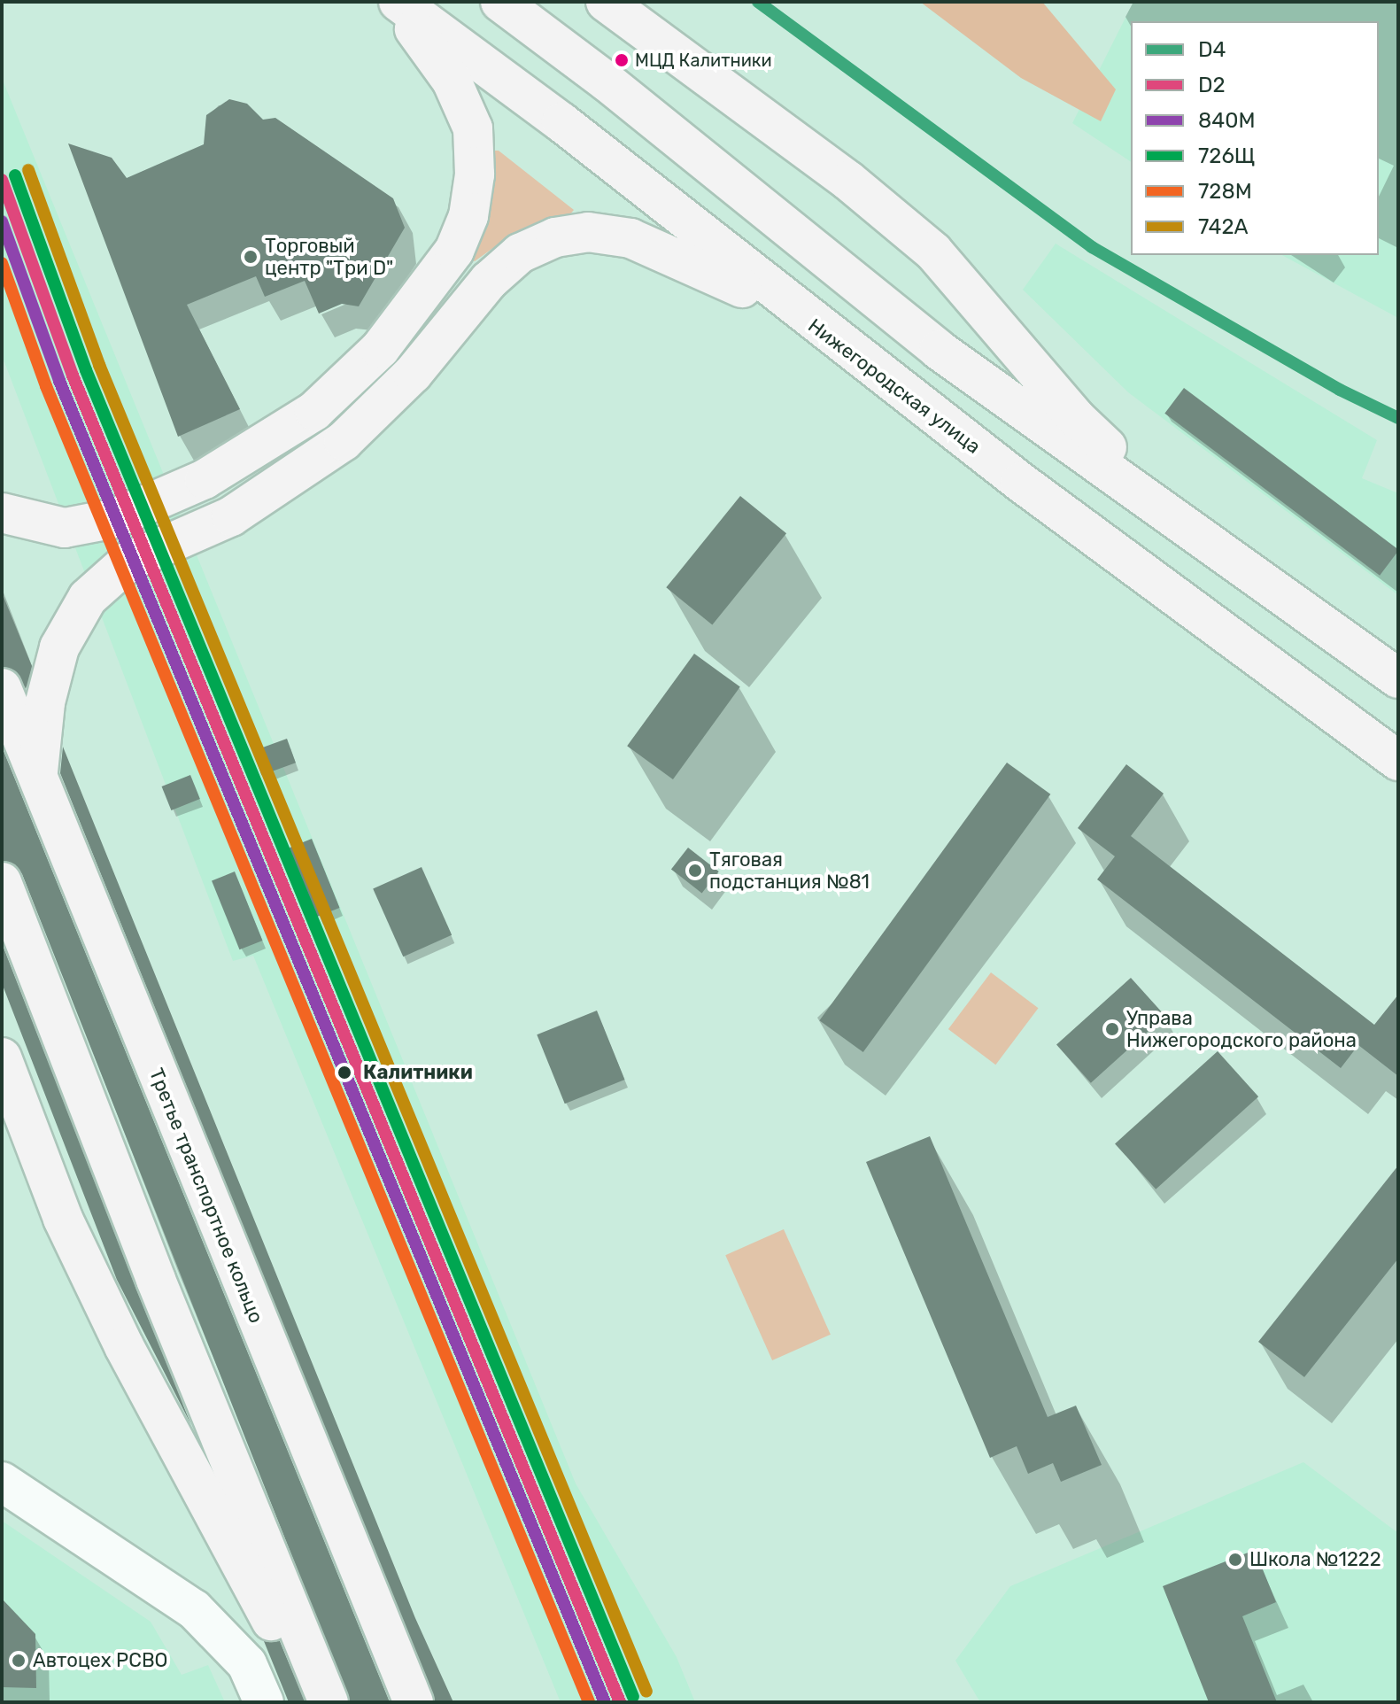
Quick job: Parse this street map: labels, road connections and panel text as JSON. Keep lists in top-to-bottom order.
{
  "streets": {
    "main road": ["Нижегородская улица", "Третье транспортное кольцо"]
  },
  "places": [
    "МЦД Калитники",
    "Торговый центр \"Три D\"",
    "Тяговая подстанция №81",
    "Управа Нижегородского района",
    "Калитники",
    "Школа №1222",
    "Автоцех РСВО"
  ],
  "lines": [
    "transit line D4",
    "transit line 742А",
    "transit line 726Щ",
    "transit line D2",
    "transit line 840М",
    "transit line 728М"
  ],
  "legend": [
    "D4",
    "D2",
    "840М",
    "726Щ",
    "728М",
    "742А"
  ]
}
